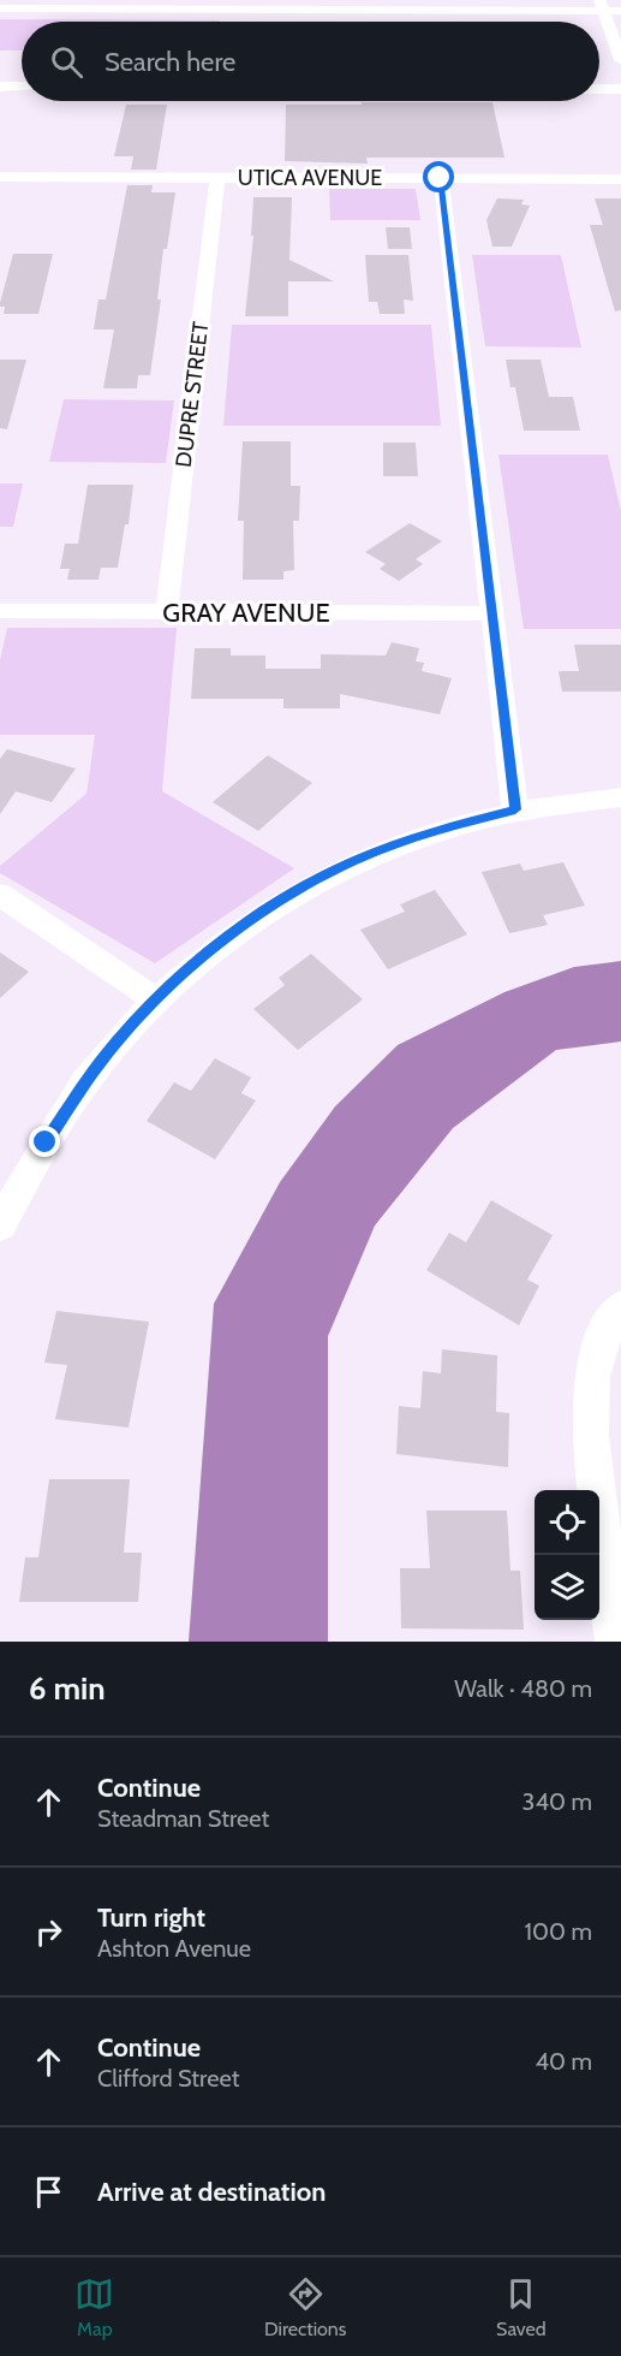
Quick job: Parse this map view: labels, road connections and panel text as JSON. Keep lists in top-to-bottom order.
{
  "streets": {
    "street": ["UTICA AVENUE", "DUPRE STREET", "GRAY AVENUE"]
  },
  "crossings": [
    ["UTICA AVENUE", "DUPRE STREET"],
    ["DUPRE STREET", "GRAY AVENUE"]
  ],
  "page": {
    "search": "Search here",
    "heading": ["6 min", "Walk · 480 m"],
    "list": [
      ["Continue", "Steadman Street", "340 m"],
      ["Turn right", "Ashton Avenue", "100 m"],
      ["Continue", "Clifford Street", "40 m"],
      "Arrive at destination"
    ],
    "nav": ["Map", "Directions", "Saved"]
  }
}
